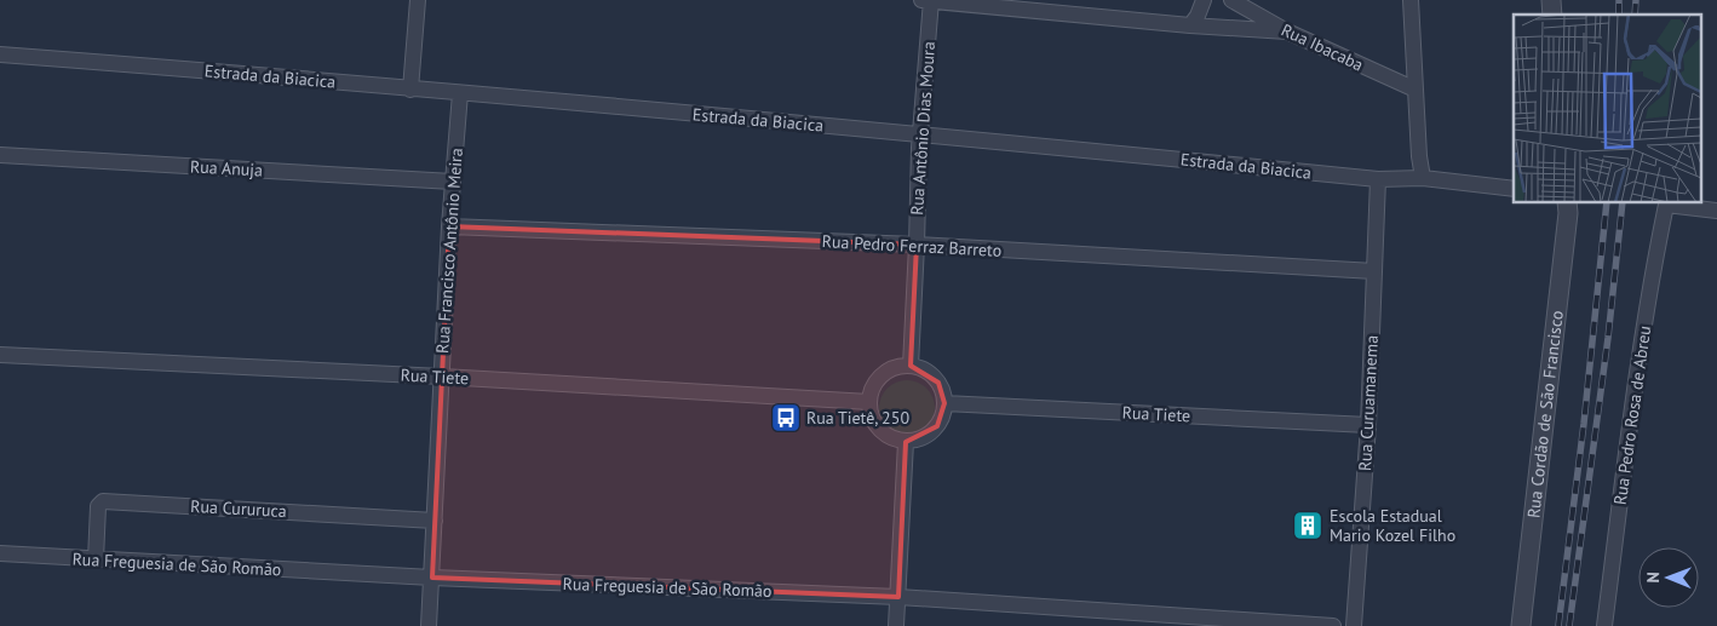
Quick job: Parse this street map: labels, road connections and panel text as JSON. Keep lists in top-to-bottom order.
{
  "streets": {
    "street": [
      "Rua Ibacaba",
      "Estrada da Biacica",
      "Rua Antônio Dias Moura",
      "Rua Anuja",
      "Rua Pedro Ferraz Barreto",
      "Rua Francisco Antônio Meira",
      "Rua Tiete",
      "Rua Curuamanema",
      "Rua Cordão de São Francisco",
      "Rua Pedro Rosa de Abreu",
      "Rua Cururuca",
      "Rua Freguesia de São Romão"
    ]
  },
  "crossings": [
    ["Estrada da Biacica", "Rua Antônio Dias Moura"],
    ["Estrada da Biacica", "Rua Francisco Antônio Meira"],
    ["Estrada da Biacica", "Rua Curuamanema"],
    ["Rua Antônio Dias Moura", "Rua Pedro Ferraz Barreto"],
    ["Rua Antônio Dias Moura", "Rua Tiete"],
    ["Rua Anuja", "Rua Francisco Antônio Meira"],
    ["Rua Pedro Ferraz Barreto", "Rua Francisco Antônio Meira"],
    ["Rua Pedro Ferraz Barreto", "Rua Curuamanema"],
    ["Rua Francisco Antônio Meira", "Rua Tiete"],
    ["Rua Francisco Antônio Meira", "Rua Cururuca"],
    ["Rua Francisco Antônio Meira", "Rua Freguesia de São Romão"],
    ["Rua Tiete", "Rua Curuamanema"],
    ["Rua Cururuca", "Rua Freguesia de São Romão"]
  ],
  "places": {
    "bus stop": ["Rua Tietê, 250"],
    "building": ["Escola Estadual Mario Kozel Filho"]
  },
  "north": "left"
}
